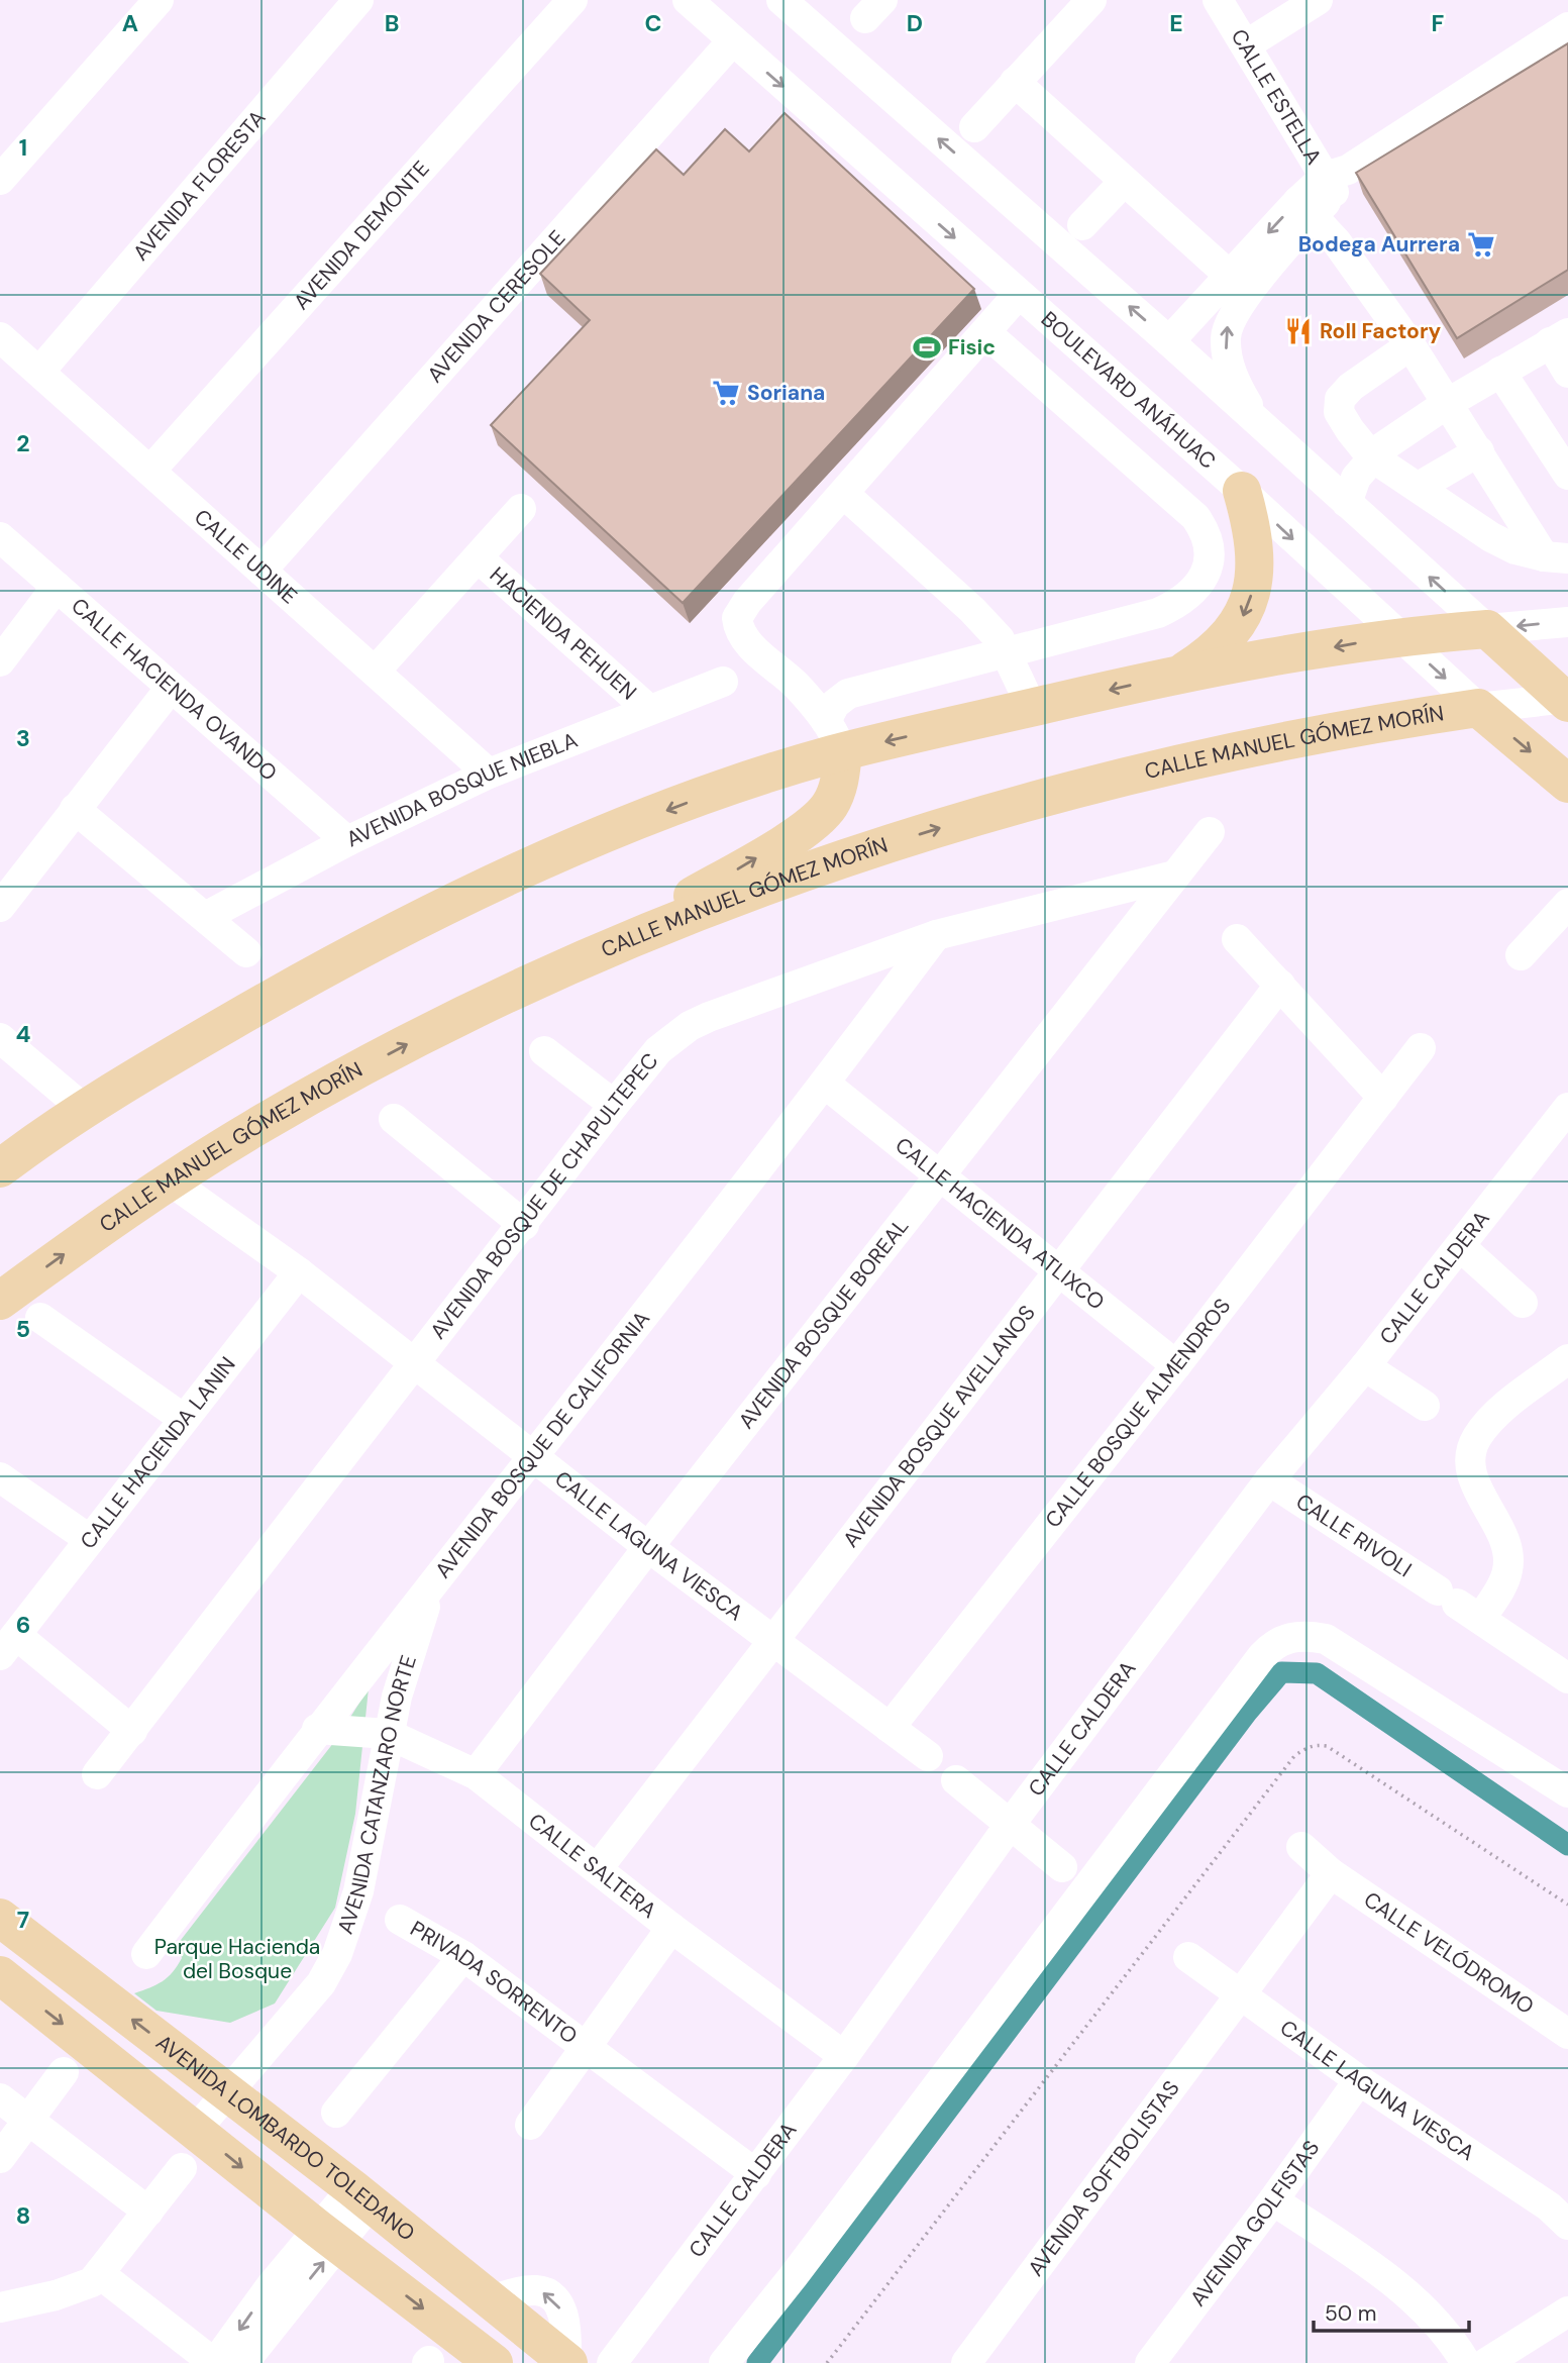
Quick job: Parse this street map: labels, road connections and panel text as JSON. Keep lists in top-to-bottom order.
{
  "streets": {
    "main road": ["BOULEVARD ANÁHUAC", "CALLE MANUEL GÓMEZ MORÍN", "AVENIDA LOMBARDO TOLEDANO"],
    "street": [
      "CALLE ESTELLA",
      "AVENIDA FLORESTA",
      "AVENIDA DEMONTE",
      "AVENIDA CERESOLE",
      "CALLE UDINE",
      "HACIENDA PEHUEN",
      "CALLE HACIENDA OVANDO",
      "AVENIDA BOSQUE NIEBLA",
      "AVENIDA BOSQUE DE CHAPULTEPEC",
      "CALLE HACIENDA ATLIXCO",
      "CALLE CALDERA",
      "AVENIDA BOSQUE BOREAL",
      "CALLE BOSQUE ALMENDROS",
      "AVENIDA BOSQUE AVELLANOS",
      "AVENIDA BOSQUE DE CALIFORNIA",
      "CALLE HACIENDA LANIN",
      "CALLE RIVOLI",
      "CALLE LAGUNA VIESCA",
      "AVENIDA CATANZARO NORTE",
      "CALLE SALTERA",
      "CALLE VELÓDROMO",
      "PRIVADA SORRENTO",
      "AVENIDA SOFTBOLISTAS",
      "AVENIDA GOLFISTAS"
    ]
  },
  "crossings": [
    ["AVENIDA FLORESTA", "CALLE UDINE"],
    ["AVENIDA DEMONTE", "CALLE UDINE"],
    ["AVENIDA CERESOLE", "BOULEVARD ANÁHUAC"],
    ["AVENIDA CERESOLE", "CALLE UDINE"],
    ["BOULEVARD ANÁHUAC", "CALLE MANUEL GÓMEZ MORÍN"],
    ["CALLE UDINE", "AVENIDA BOSQUE NIEBLA"],
    ["HACIENDA PEHUEN", "AVENIDA BOSQUE NIEBLA"],
    ["CALLE HACIENDA OVANDO", "AVENIDA BOSQUE NIEBLA"],
    ["CALLE MANUEL GÓMEZ MORÍN", "CALLE LAGUNA VIESCA"],
    ["AVENIDA BOSQUE DE CHAPULTEPEC", "AVENIDA BOSQUE BOREAL"],
    ["AVENIDA BOSQUE DE CHAPULTEPEC", "AVENIDA BOSQUE DE CALIFORNIA"],
    ["AVENIDA BOSQUE DE CHAPULTEPEC", "CALLE HACIENDA LANIN"],
    ["AVENIDA BOSQUE DE CHAPULTEPEC", "CALLE LAGUNA VIESCA"],
    ["CALLE HACIENDA ATLIXCO", "AVENIDA BOSQUE BOREAL"],
    ["CALLE HACIENDA ATLIXCO", "CALLE BOSQUE ALMENDROS"],
    ["CALLE HACIENDA ATLIXCO", "AVENIDA BOSQUE AVELLANOS"],
    ["CALLE HACIENDA ATLIXCO", "AVENIDA BOSQUE DE CALIFORNIA"],
    ["CALLE CALDERA", "CALLE RIVOLI"],
    ["CALLE CALDERA", "CALLE SALTERA"],
    ["CALLE CALDERA", "PRIVADA SORRENTO"],
    ["AVENIDA BOSQUE BOREAL", "CALLE LAGUNA VIESCA"],
    ["AVENIDA BOSQUE BOREAL", "CALLE SALTERA"],
    ["CALLE BOSQUE ALMENDROS", "CALLE LAGUNA VIESCA"],
    ["AVENIDA BOSQUE AVELLANOS", "CALLE LAGUNA VIESCA"],
    ["AVENIDA BOSQUE AVELLANOS", "CALLE SALTERA"],
    ["AVENIDA BOSQUE DE CALIFORNIA", "CALLE LAGUNA VIESCA"],
    ["AVENIDA BOSQUE DE CALIFORNIA", "AVENIDA CATANZARO NORTE"],
    ["AVENIDA BOSQUE DE CALIFORNIA", "CALLE SALTERA"],
    ["CALLE HACIENDA LANIN", "CALLE LAGUNA VIESCA"],
    ["CALLE LAGUNA VIESCA", "AVENIDA SOFTBOLISTAS"],
    ["CALLE LAGUNA VIESCA", "AVENIDA GOLFISTAS"],
    ["AVENIDA CATANZARO NORTE", "CALLE SALTERA"],
    ["AVENIDA CATANZARO NORTE", "AVENIDA LOMBARDO TOLEDANO"]
  ],
  "one_way": ["CALLE MANUEL GÓMEZ MORÍN"],
  "parks": ["Parque Hacienda del Bosque"],
  "places": {
    "supermarket": ["Bodega Aurrera", "Soriana"],
    "restaurant": ["Roll Factory"],
    "sports": ["Fisic"]
  },
  "scale_bar": "50 m",
  "grid": {
    "columns": [
      "A",
      "B",
      "C",
      "D",
      "E",
      "F"
    ],
    "rows": [
      "1",
      "2",
      "3",
      "4",
      "5",
      "6",
      "7",
      "8"
    ]
  }
}
